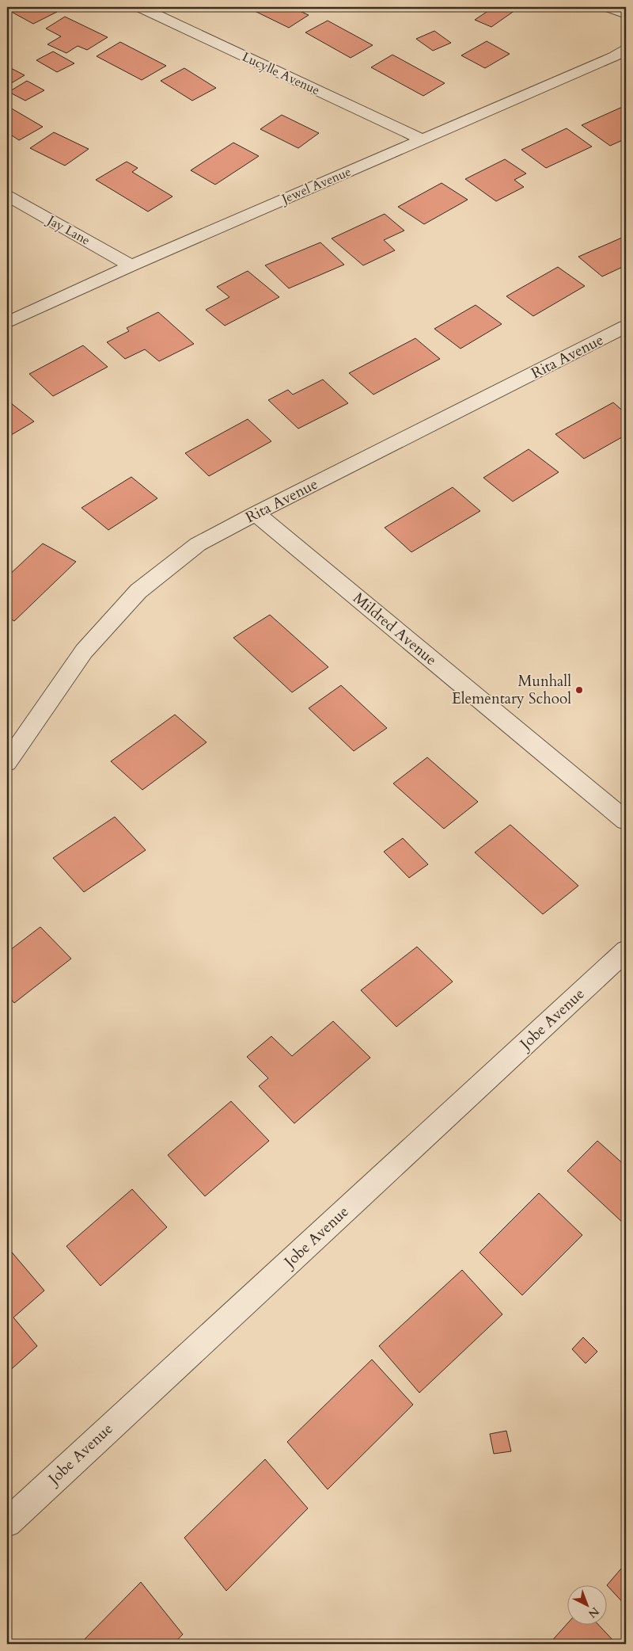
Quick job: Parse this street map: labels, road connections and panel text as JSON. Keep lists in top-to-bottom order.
{
  "streets": {
    "street": [
      "Lucylle Avenue",
      "Jewel Avenue",
      "Jay Lane",
      "Rita Avenue",
      "Mildred Avenue",
      "Jobe Avenue"
    ]
  },
  "crossings": [
    ["Lucylle Avenue", "Jewel Avenue"],
    ["Jewel Avenue", "Jay Lane"],
    ["Rita Avenue", "Mildred Avenue"]
  ],
  "places": ["Munhall Elementary School"],
  "north": "bottom right"
}
